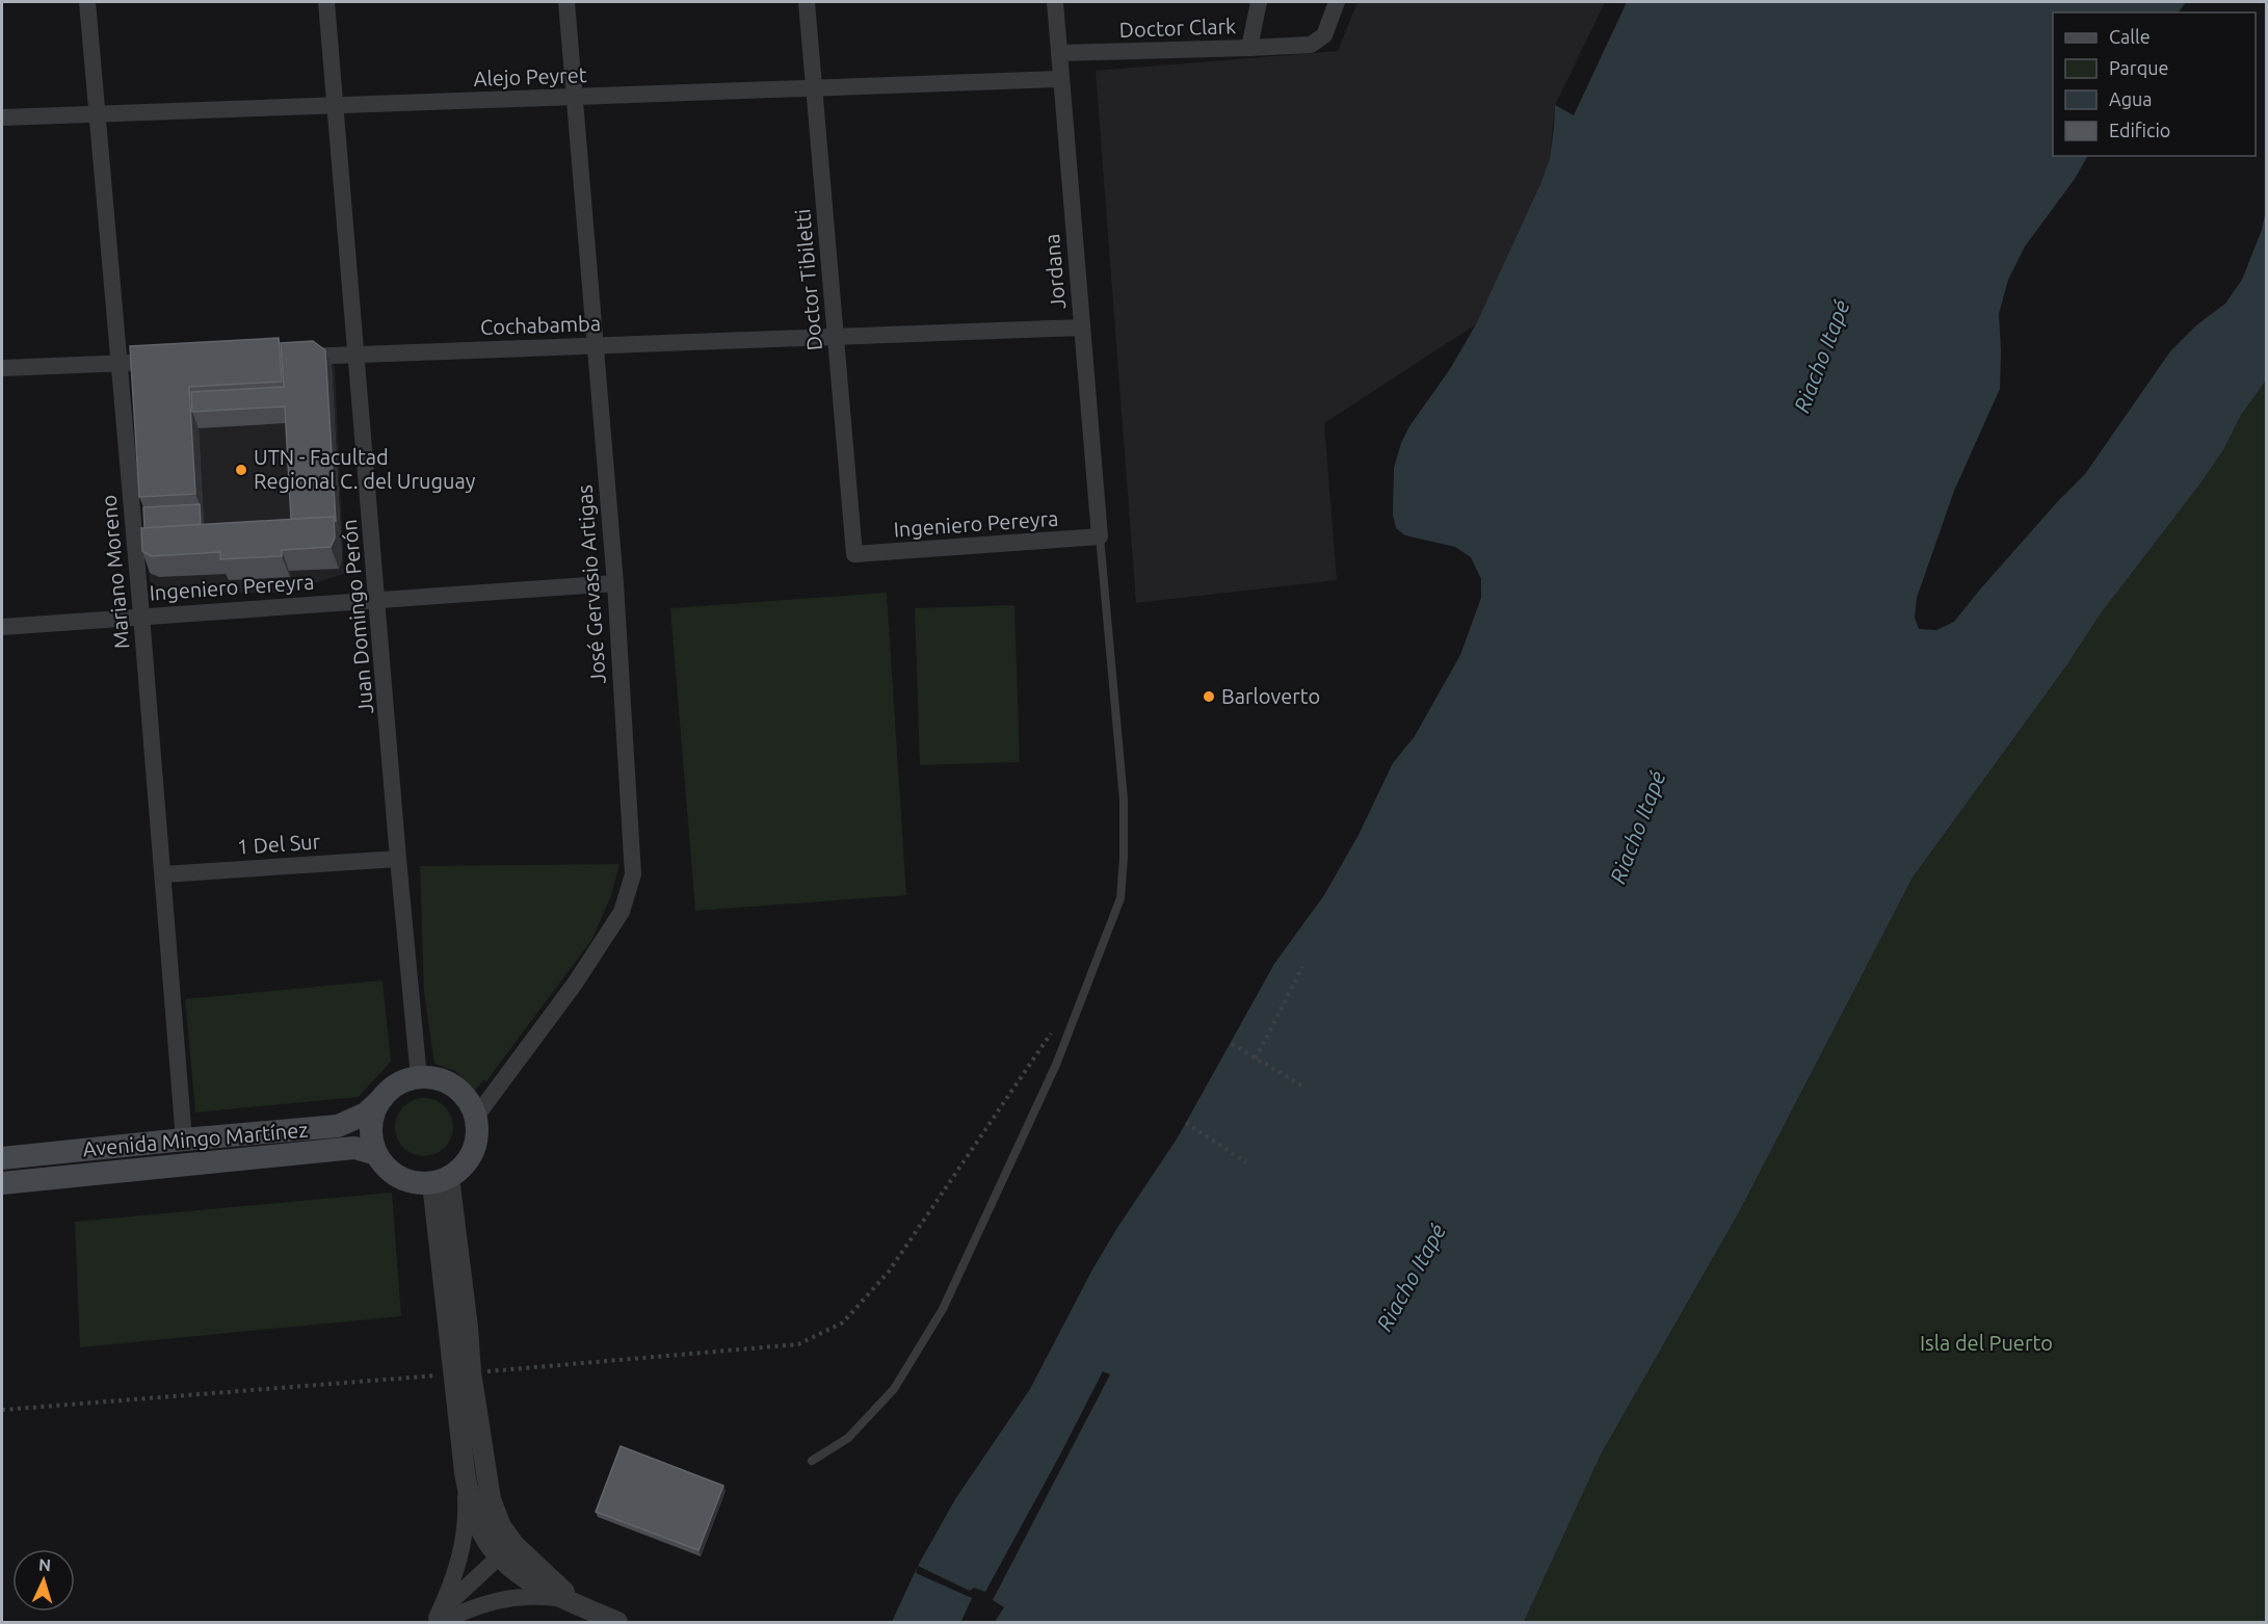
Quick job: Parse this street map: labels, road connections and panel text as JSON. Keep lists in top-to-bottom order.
{
  "streets": {
    "main road": ["Avenida Mingo Martínez"],
    "street": [
      "Doctor Clark",
      "Alejo Peyret",
      "Jordana",
      "Doctor Tibiletti",
      "Cochabamba",
      "Ingeniero Pereyra",
      "Mariano Moreno",
      "José Gervasio Artigas",
      "Juan Domingo Perón",
      "1 Del Sur"
    ]
  },
  "crossings": [
    ["Doctor Clark", "Jordana"],
    ["Alejo Peyret", "Jordana"],
    ["Alejo Peyret", "Doctor Tibiletti"],
    ["Alejo Peyret", "Mariano Moreno"],
    ["Alejo Peyret", "José Gervasio Artigas"],
    ["Alejo Peyret", "Juan Domingo Perón"],
    ["Jordana", "Cochabamba"],
    ["Jordana", "Ingeniero Pereyra"],
    ["Doctor Tibiletti", "Cochabamba"],
    ["Doctor Tibiletti", "Ingeniero Pereyra"],
    ["Cochabamba", "José Gervasio Artigas"],
    ["Cochabamba", "Juan Domingo Perón"],
    ["Ingeniero Pereyra", "Mariano Moreno"],
    ["Ingeniero Pereyra", "José Gervasio Artigas"],
    ["Ingeniero Pereyra", "Juan Domingo Perón"],
    ["Mariano Moreno", "1 Del Sur"],
    ["Mariano Moreno", "Avenida Mingo Martínez"],
    ["José Gervasio Artigas", "Juan Domingo Perón"],
    ["José Gervasio Artigas", "Avenida Mingo Martínez"],
    ["Juan Domingo Perón", "1 Del Sur"],
    ["Juan Domingo Perón", "Avenida Mingo Martínez"]
  ],
  "water": ["Riacho Itapé"],
  "parks": ["Isla del Puerto"],
  "places": ["UTN - Facultad Regional C. del Uruguay", "Barloverto"],
  "legend": [
    "Calle",
    "Parque",
    "Agua",
    "Edificio"
  ],
  "north": "top"
}
